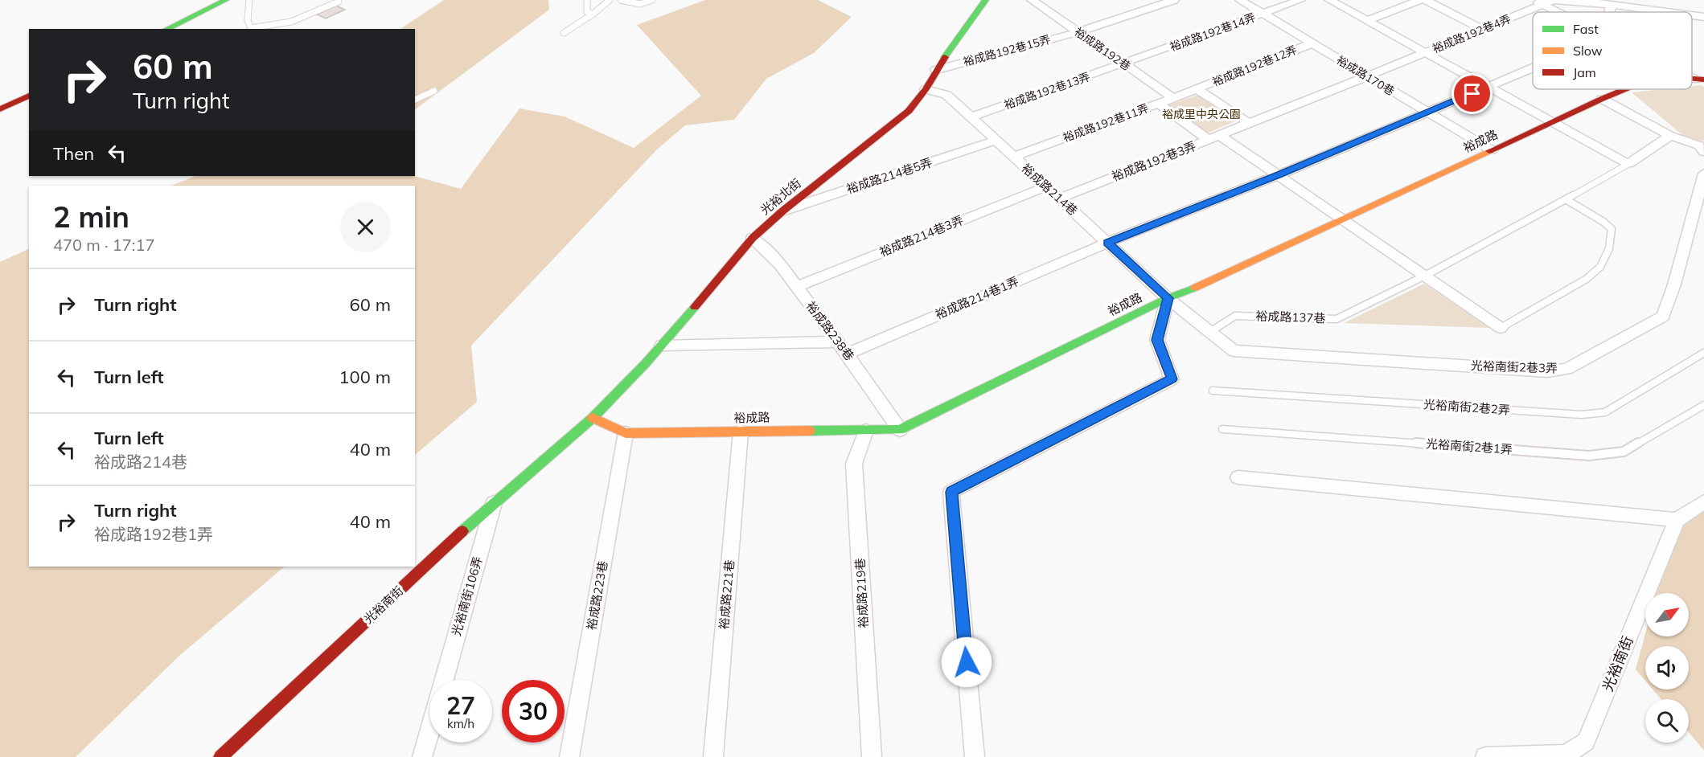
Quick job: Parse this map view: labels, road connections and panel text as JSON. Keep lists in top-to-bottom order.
{
  "streets": {
    "street": [
      "裕成路192巷14弄",
      "裕成路192巷4弄",
      "裕成路192巷",
      "裕成路192巷15弄",
      "裕成路192巷12弄",
      "裕成路170巷",
      "裕成路192巷13弄",
      "裕成路192巷11弄",
      "裕成路",
      "裕成路192巷3弄",
      "裕成路214巷5弄",
      "裕成路214巷",
      "光裕北街",
      "裕成路214巷3弄",
      "裕成路214巷1弄",
      "裕成路238巷",
      "光裕南街2巷3弄",
      "裕成路219巷",
      "裕成路221巷",
      "裕成路223巷",
      "光裕南街106弄",
      "光裕南街"
    ],
    "lane": ["裕成路137巷", "光裕南街2巷2弄", "光裕南街2巷1弄"]
  },
  "crossings": [
    ["裕成路192巷14弄", "裕成路192巷"],
    ["裕成路192巷14弄", "裕成路170巷"],
    ["裕成路192巷14弄", "裕成路192巷13弄"],
    ["裕成路192巷4弄", "裕成路170巷"],
    ["裕成路192巷4弄", "裕成路192巷3弄"],
    ["裕成路192巷", "裕成路192巷15弄"],
    ["裕成路192巷", "裕成路192巷13弄"],
    ["裕成路192巷", "裕成路192巷11弄"],
    ["裕成路192巷15弄", "光裕北街"],
    ["裕成路192巷12弄", "裕成路170巷"],
    ["裕成路192巷12弄", "裕成路192巷11弄"],
    ["裕成路170巷", "裕成路"],
    ["裕成路170巷", "裕成路214巷1弄"],
    ["裕成路192巷13弄", "裕成路214巷"],
    ["裕成路192巷11弄", "裕成路214巷"],
    ["裕成路", "裕成路214巷"],
    ["裕成路", "光裕北街"],
    ["裕成路", "裕成路238巷"],
    ["裕成路", "光裕南街2巷3弄"],
    ["裕成路", "裕成路219巷"],
    ["裕成路", "裕成路221巷"],
    ["裕成路", "裕成路223巷"],
    ["裕成路", "光裕南街"],
    ["裕成路192巷3弄", "裕成路214巷"],
    ["裕成路214巷5弄", "裕成路214巷"],
    ["裕成路214巷5弄", "光裕北街"],
    ["裕成路214巷", "光裕北街"],
    ["裕成路214巷", "裕成路214巷3弄"],
    ["裕成路214巷", "裕成路214巷1弄"],
    ["裕成路214巷", "光裕南街2巷3弄"],
    ["光裕北街", "裕成路238巷"],
    ["光裕北街", "光裕南街"],
    ["裕成路214巷3弄", "裕成路238巷"],
    ["裕成路214巷1弄", "裕成路238巷"],
    ["裕成路137巷", "光裕南街2巷3弄"],
    ["光裕南街106弄", "光裕南街"]
  ],
  "parks": ["裕成里中央公園"],
  "legend": ["Fast", "Slow", "Jam"],
  "north": "top right",
  "page": {
    "turn": ["60 m", "Turn right"],
    "then": "Then",
    "heading": ["2 min", "470 m · 17:17"],
    "list": [
      {
        "name": "Turn right",
        "value": "60 m"
      },
      {
        "name": "Turn left",
        "value": "100 m"
      },
      {
        "name": "Turn left",
        "note": "裕成路214巷",
        "value": "40 m"
      },
      {
        "name": "Turn right",
        "note": "裕成路192巷1弄",
        "value": "40 m"
      }
    ],
    "speed": "27 km/h",
    "limit": "30"
  }
}
